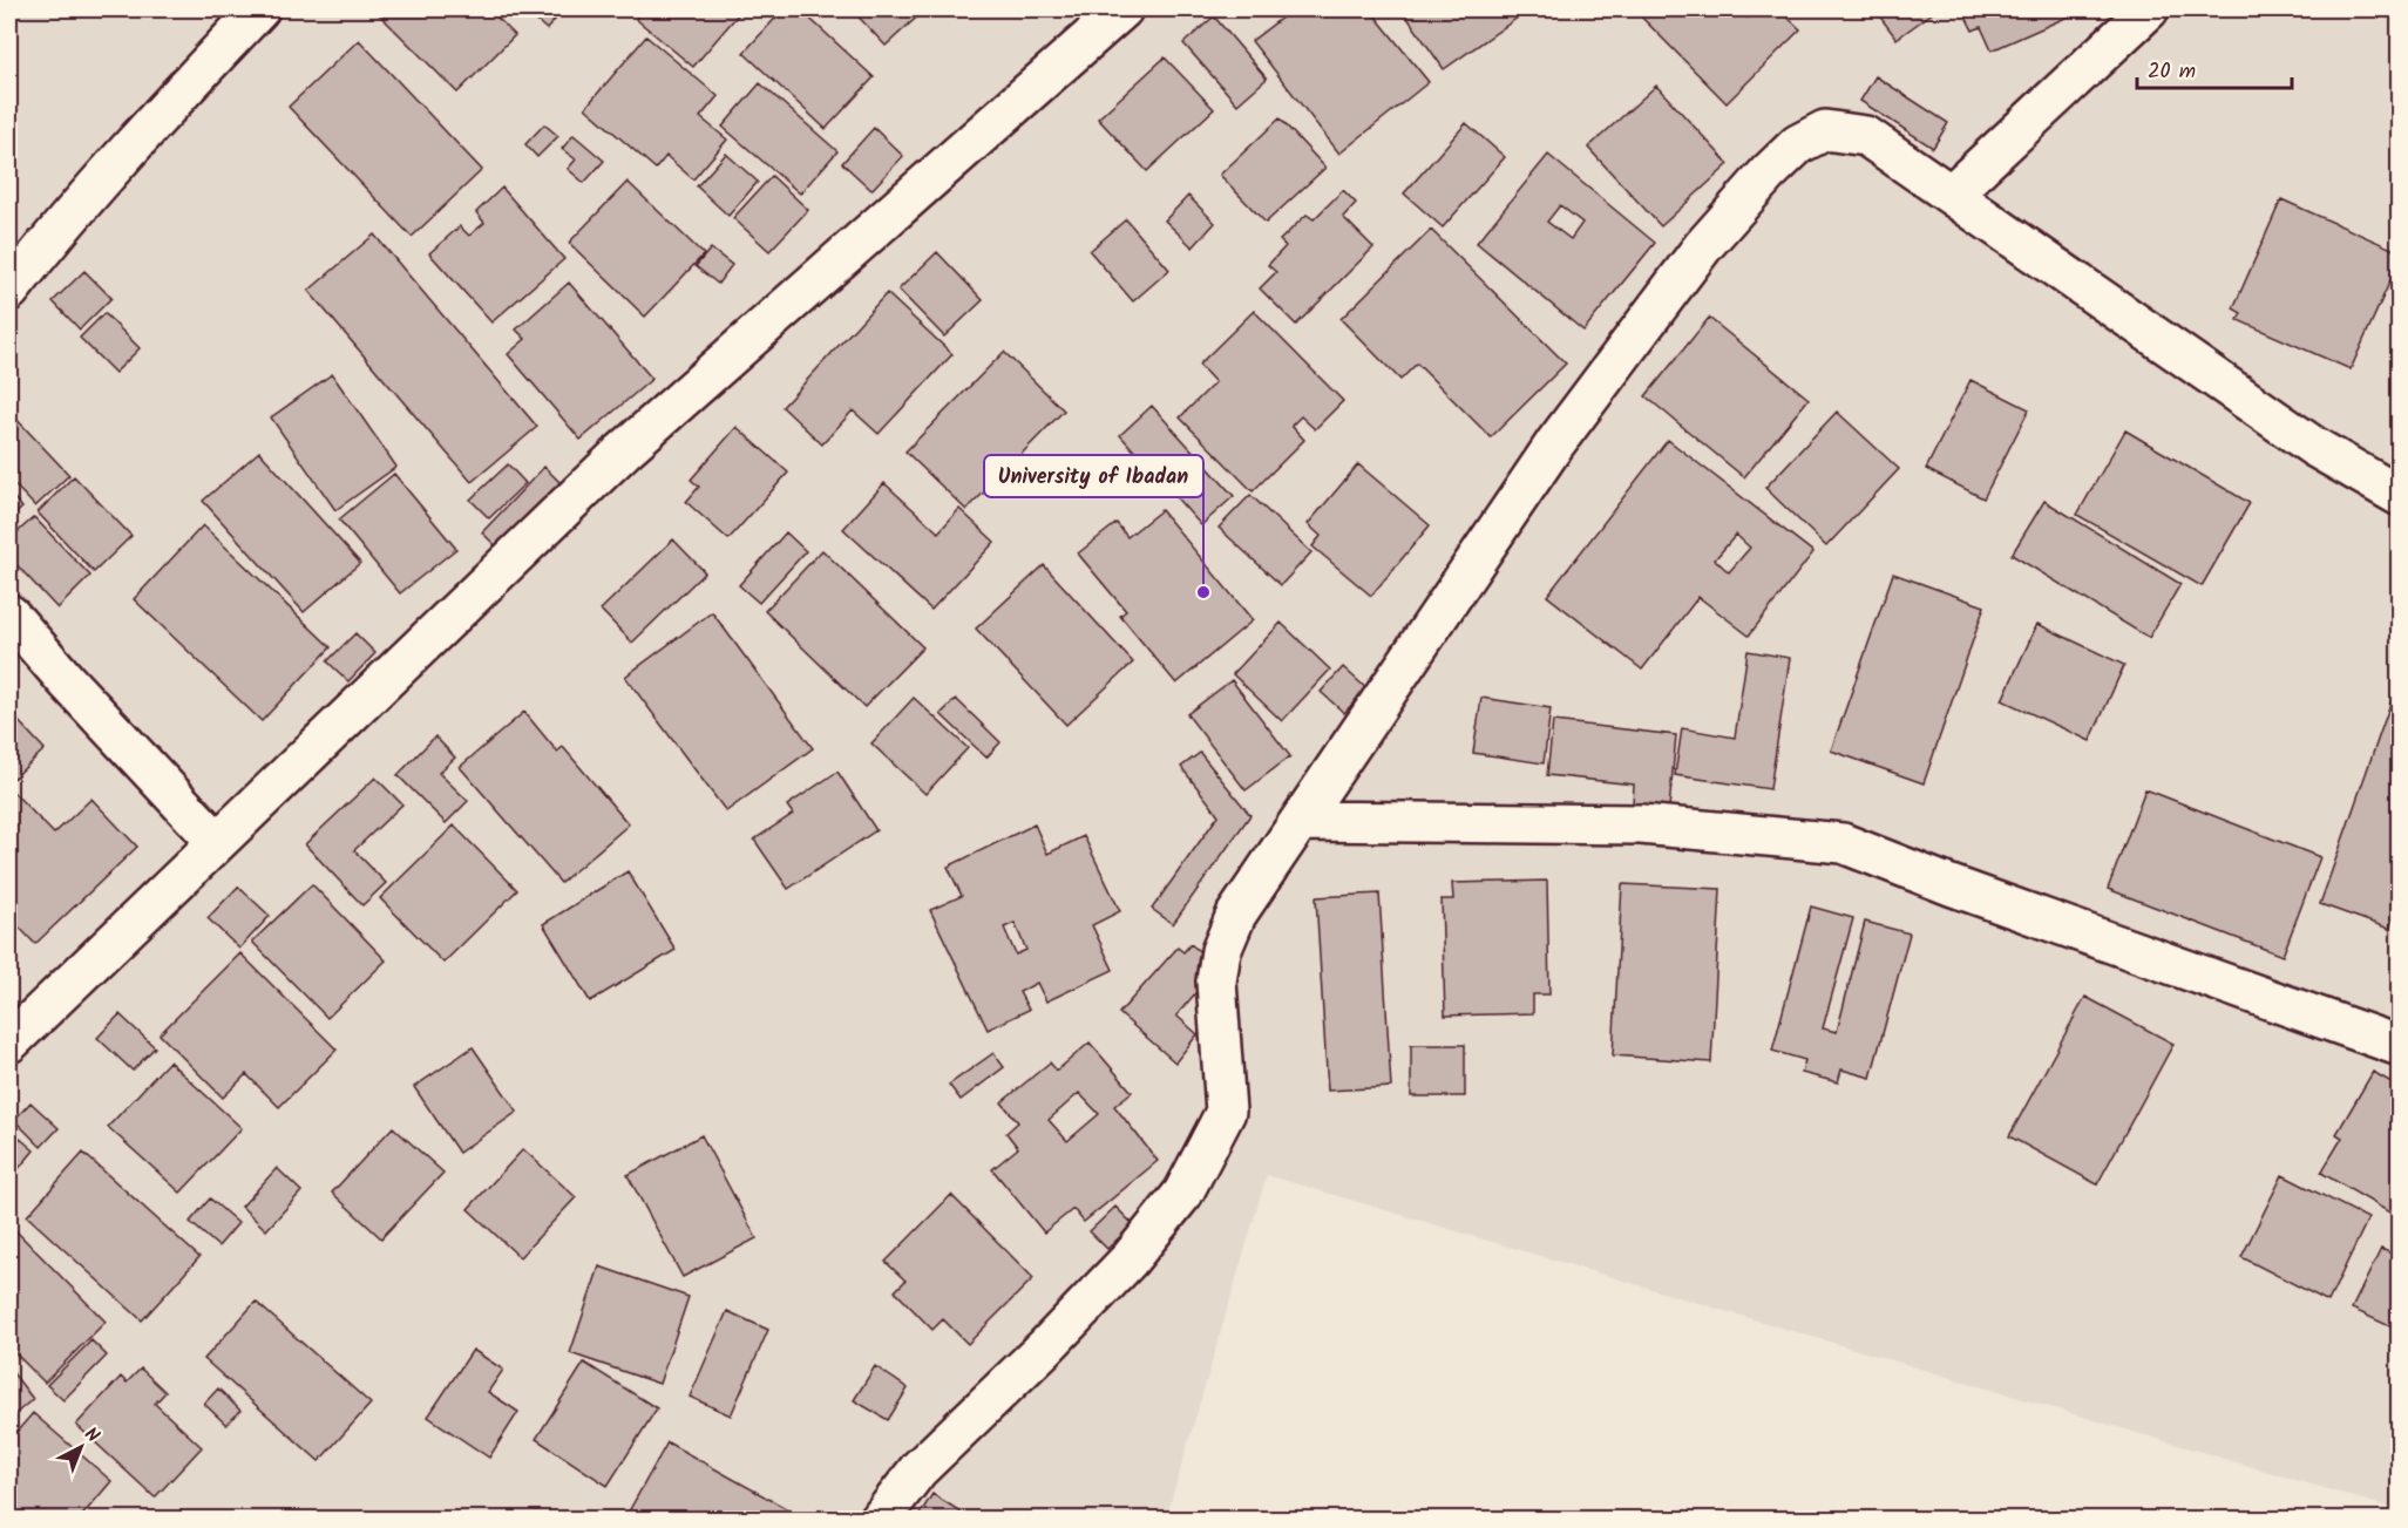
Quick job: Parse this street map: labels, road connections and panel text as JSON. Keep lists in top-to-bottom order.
{
  "places": ["University of Ibadan"],
  "scale_bar": "20 m",
  "north": "top right"
}
